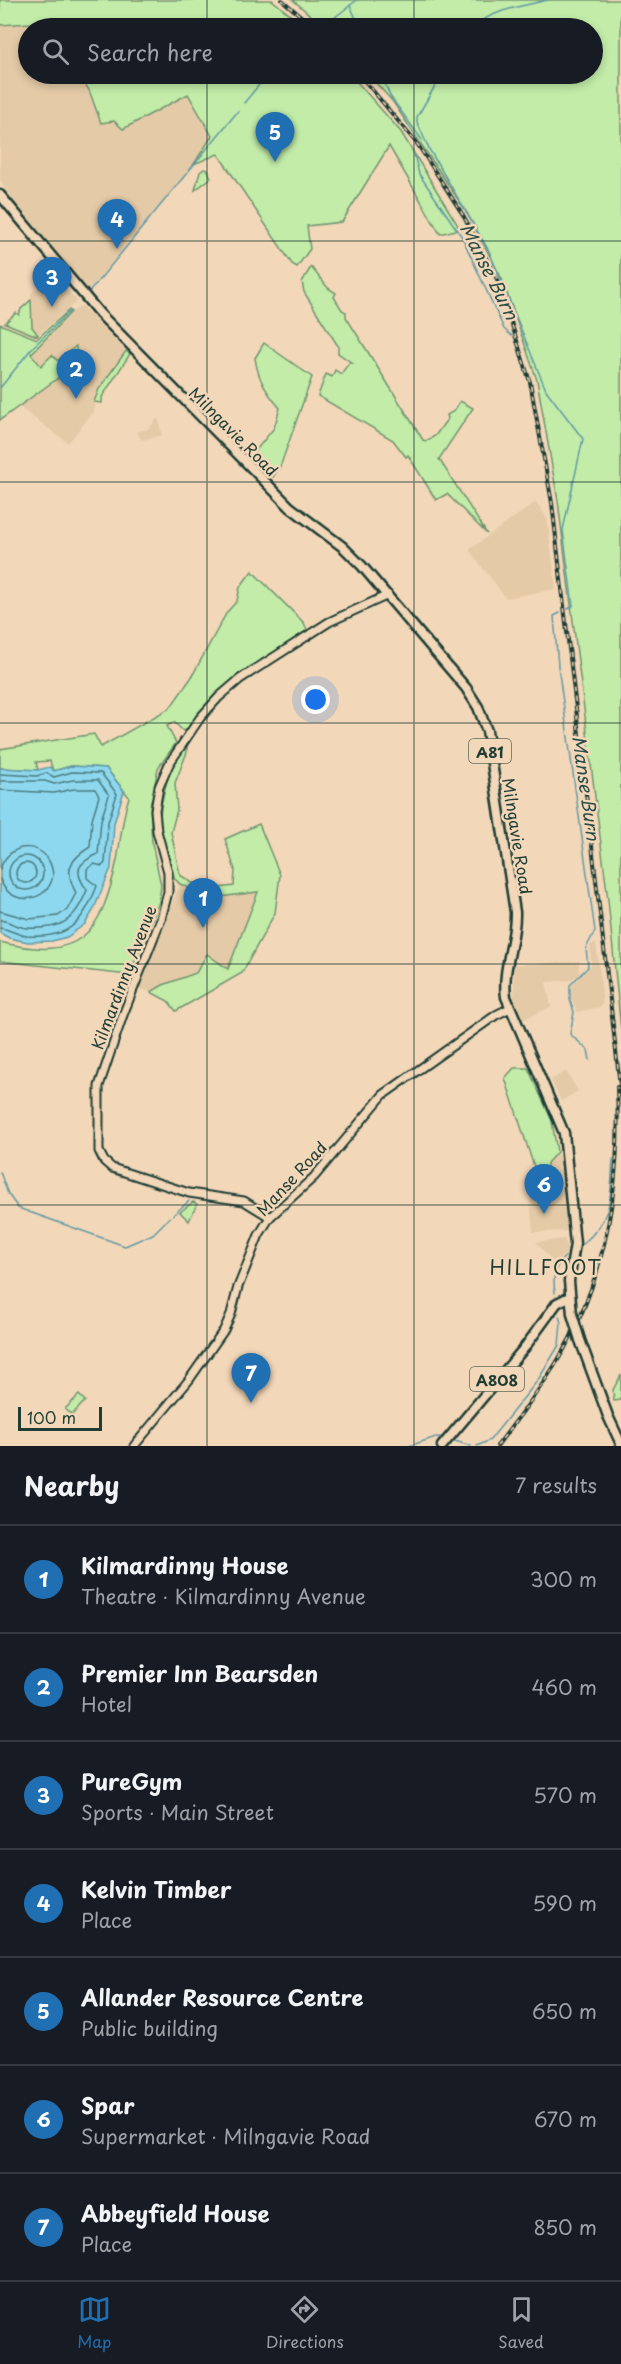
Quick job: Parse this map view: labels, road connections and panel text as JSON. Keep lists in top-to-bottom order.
{
  "streets": {
    "main road": ["Milngavie Road", "A81", "A808"],
    "street": ["Kilmardinny Avenue", "Manse Road"]
  },
  "crossings": [
    ["Milngavie Road", "Kilmardinny Avenue"],
    ["Milngavie Road", "Manse Road"],
    ["Milngavie Road", "A808"],
    ["Kilmardinny Avenue", "Manse Road"]
  ],
  "districts": ["HILLFOOT"],
  "water": ["Manse Burn"],
  "scale_bar": "100 m",
  "page": {
    "search": "Search here",
    "pins": [
      "5",
      "4",
      "3",
      "2",
      "1",
      "6",
      "7"
    ],
    "scale": "100 m",
    "heading": ["Nearby", "7 results"],
    "list": [
      {
        "mark": "1",
        "name": "Kilmardinny House",
        "note": "Theatre · Kilmardinny Avenue",
        "value": "300 m"
      },
      {
        "mark": "2",
        "name": "Premier Inn Bearsden",
        "note": "Hotel",
        "value": "460 m"
      },
      {
        "mark": "3",
        "name": "PureGym",
        "note": "Sports · Main Street",
        "value": "570 m"
      },
      {
        "mark": "4",
        "name": "Kelvin Timber",
        "note": "Place",
        "value": "590 m"
      },
      {
        "mark": "5",
        "name": "Allander Resource Centre",
        "note": "Public building",
        "value": "650 m"
      },
      {
        "mark": "6",
        "name": "Spar",
        "note": "Supermarket · Milngavie Road",
        "value": "670 m"
      },
      {
        "mark": "7",
        "name": "Abbeyfield House",
        "note": "Place",
        "value": "850 m"
      }
    ],
    "nav": ["Map", "Directions", "Saved"]
  }
}
